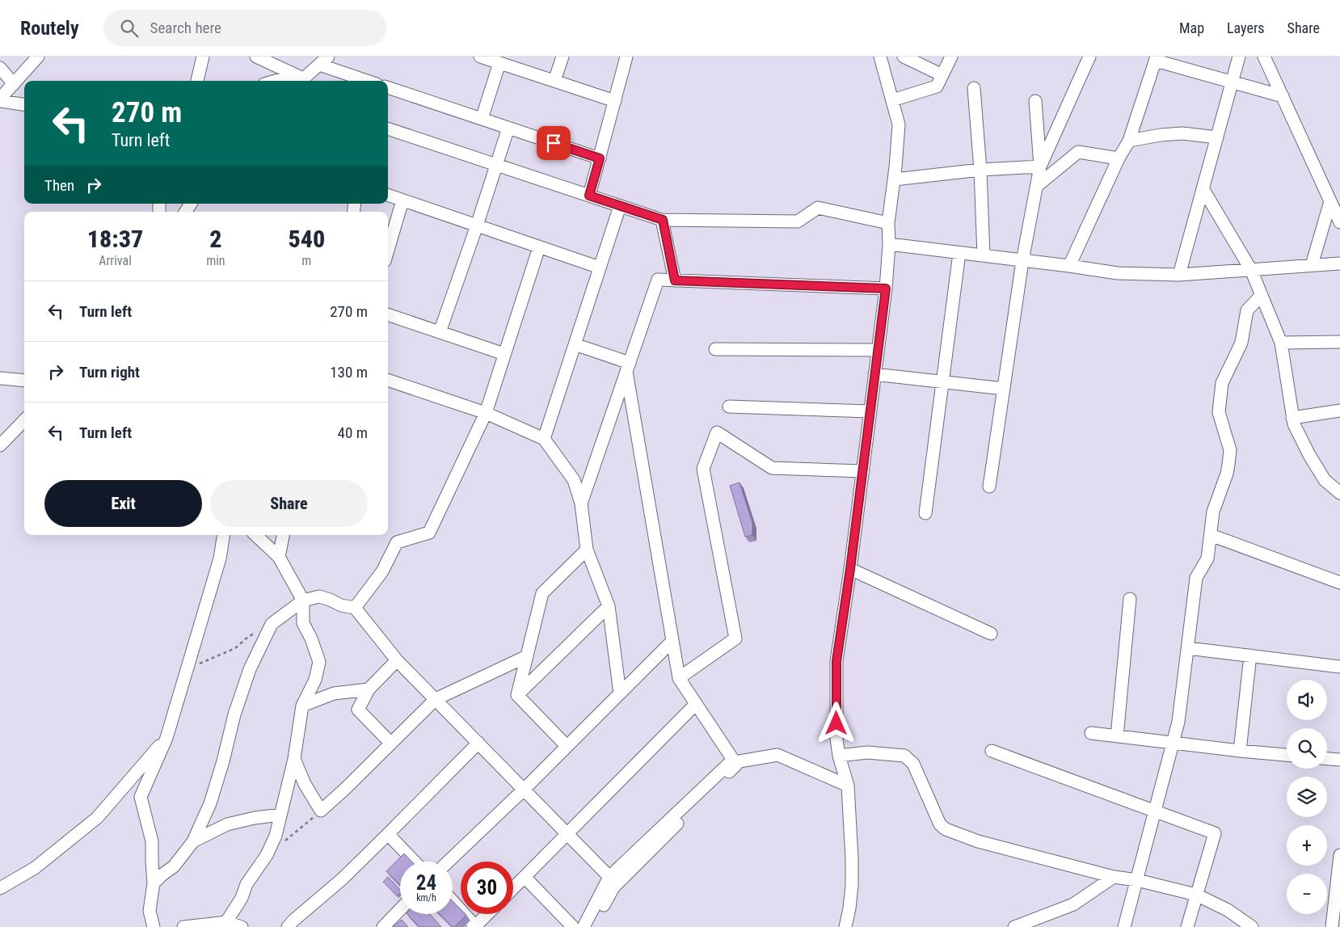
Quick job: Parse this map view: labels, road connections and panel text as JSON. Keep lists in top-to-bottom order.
{
  "page": {
    "header": "Routely",
    "search": "Search here",
    "nav": ["Map", "Layers", "Share"],
    "turn": ["270 m", "Turn left"],
    "then": "Then",
    "eta": [
      "18:37",
      "Arrival",
      "2",
      "min",
      "540",
      "m"
    ],
    "list": [
      {
        "name": "Turn left",
        "value": "270 m"
      },
      {
        "name": "Turn right",
        "value": "130 m"
      },
      {
        "name": "Turn left",
        "value": "40 m"
      }
    ],
    "buttons": ["Exit", "Share"],
    "map_buttons": ["+", "−"],
    "speed": "24 km/h",
    "limit": "30"
  }
}
